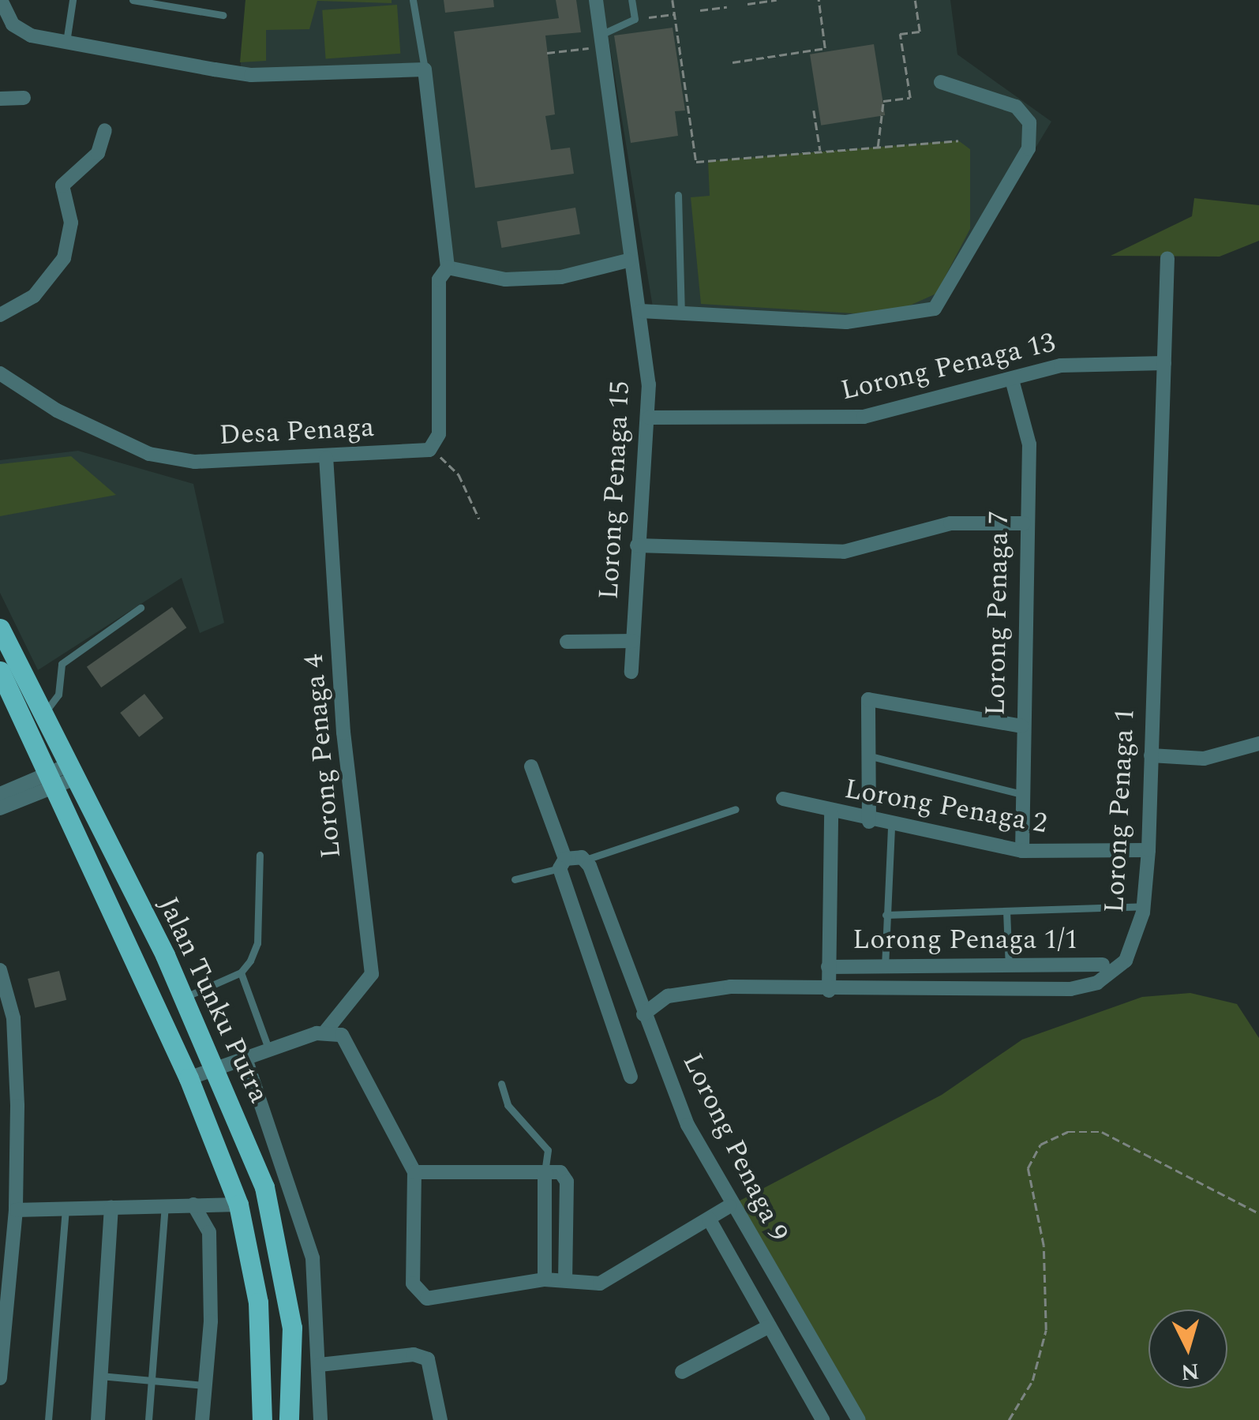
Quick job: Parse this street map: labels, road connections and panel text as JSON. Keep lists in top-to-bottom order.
{
  "streets": {
    "main road": ["Jalan Tunku Putra"],
    "street": [
      "Lorong Penaga 13",
      "Desa Penaga",
      "Lorong Penaga 15",
      "Lorong Penaga 7",
      "Lorong Penaga 4",
      "Lorong Penaga 2",
      "Lorong Penaga 1",
      "Lorong Penaga 1/1",
      "Lorong Penaga 9"
    ]
  },
  "crossings": [
    ["Lorong Penaga 13", "Lorong Penaga 15"],
    ["Lorong Penaga 13", "Lorong Penaga 7"],
    ["Lorong Penaga 13", "Lorong Penaga 1"],
    ["Desa Penaga", "Lorong Penaga 4"],
    ["Lorong Penaga 7", "Lorong Penaga 2"],
    ["Lorong Penaga 2", "Lorong Penaga 1"],
    ["Lorong Penaga 1", "Lorong Penaga 9"]
  ],
  "north": "bottom"
}
